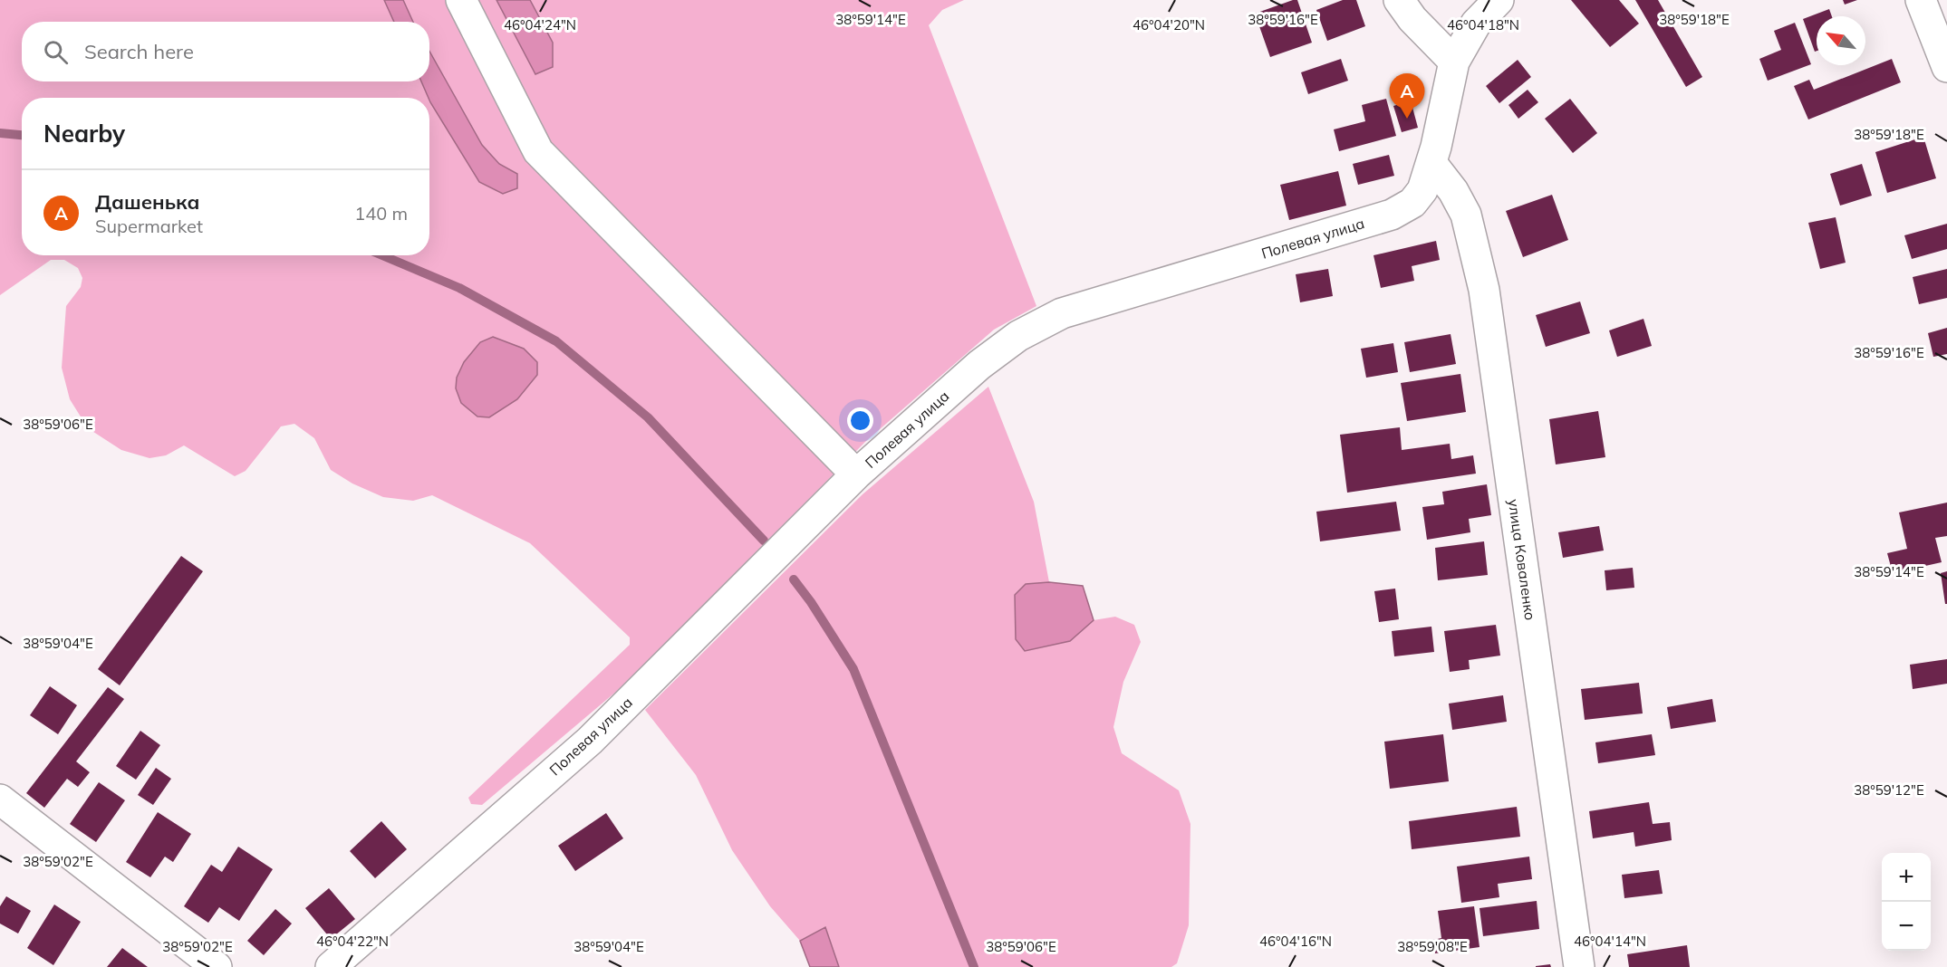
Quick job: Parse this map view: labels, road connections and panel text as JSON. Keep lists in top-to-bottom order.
{
  "streets": {
    "street": ["Полевая улица", "улица Коваленко"]
  },
  "crossings": [
    ["Полевая улица", "улица Коваленко"]
  ],
  "north": "top left",
  "page": {
    "search": "Search here",
    "pins": "A",
    "heading": "Nearby",
    "list": [
      {
        "mark": "A",
        "name": "Дашенька",
        "note": "Supermarket",
        "value": "140 m"
      }
    ],
    "map_buttons": ["+", "−"]
  },
  "coordinates": [
    "38°59'14\"E",
    "38°59'16\"E",
    "38°59'18\"E",
    "46°04'24\"N",
    "46°04'20\"N",
    "46°04'18\"N",
    "38°59'06\"E",
    "38°59'04\"E",
    "38°59'12\"E",
    "38°59'02\"E",
    "46°04'22\"N",
    "46°04'16\"N",
    "46°04'14\"N",
    "38°59'08\"E"
  ]
}
